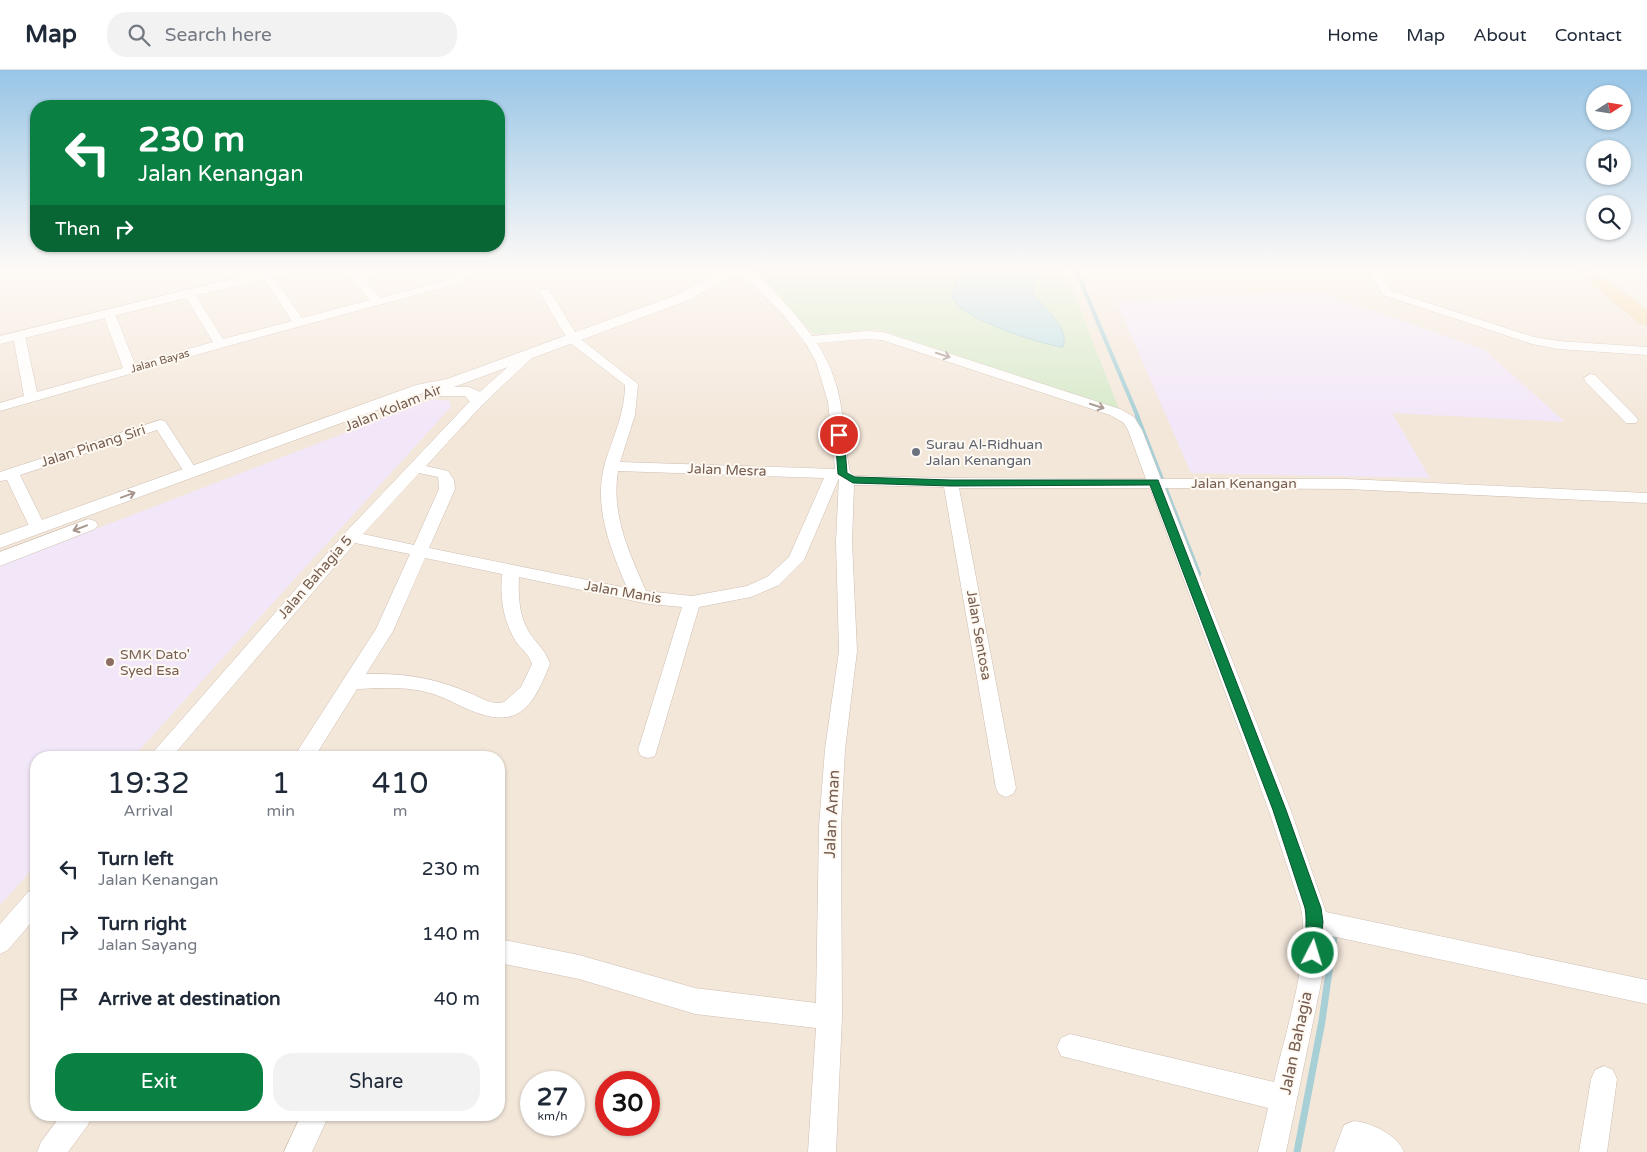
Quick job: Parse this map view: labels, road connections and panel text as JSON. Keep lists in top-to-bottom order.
{
  "streets": {
    "street": [
      "Jalan Bayas",
      "Jalan Kolam Air",
      "Jalan Pinang Siri",
      "Jalan Mesra",
      "Jalan Kenangan",
      "Jalan Bahagia 5",
      "Jalan Manis",
      "Jalan Sentosa",
      "Jalan Aman",
      "Jalan Bahagia"
    ]
  },
  "crossings": [
    ["Jalan Kolam Air", "Jalan Pinang Siri"],
    ["Jalan Mesra", "Jalan Kenangan"],
    ["Jalan Mesra", "Jalan Manis"],
    ["Jalan Mesra", "Jalan Aman"],
    ["Jalan Kenangan", "Jalan Manis"],
    ["Jalan Kenangan", "Jalan Sentosa"],
    ["Jalan Kenangan", "Jalan Aman"],
    ["Jalan Kenangan", "Jalan Bahagia"],
    ["Jalan Bahagia 5", "Jalan Manis"],
    ["Jalan Manis", "Jalan Aman"],
    ["Jalan Aman", "Jalan Bahagia"]
  ],
  "places": ["Surau Al-Ridhuan Jalan Kenangan", "SMK Dato' Syed Esa"],
  "north": "right",
  "page": {
    "header": "Map",
    "search": "Search here",
    "nav": [
      "Home",
      "Map",
      "About",
      "Contact"
    ],
    "turn": ["230 m", "Jalan Kenangan"],
    "then": "Then",
    "eta": [
      "19:32",
      "Arrival",
      "1",
      "min",
      "410",
      "m"
    ],
    "list": [
      {
        "name": "Turn left",
        "note": "Jalan Kenangan",
        "value": "230 m"
      },
      {
        "name": "Turn right",
        "note": "Jalan Sayang",
        "value": "140 m"
      },
      {
        "name": "Arrive at destination",
        "value": "40 m"
      }
    ],
    "buttons": ["Exit", "Share"],
    "speed": "27 km/h",
    "limit": "30"
  }
}
